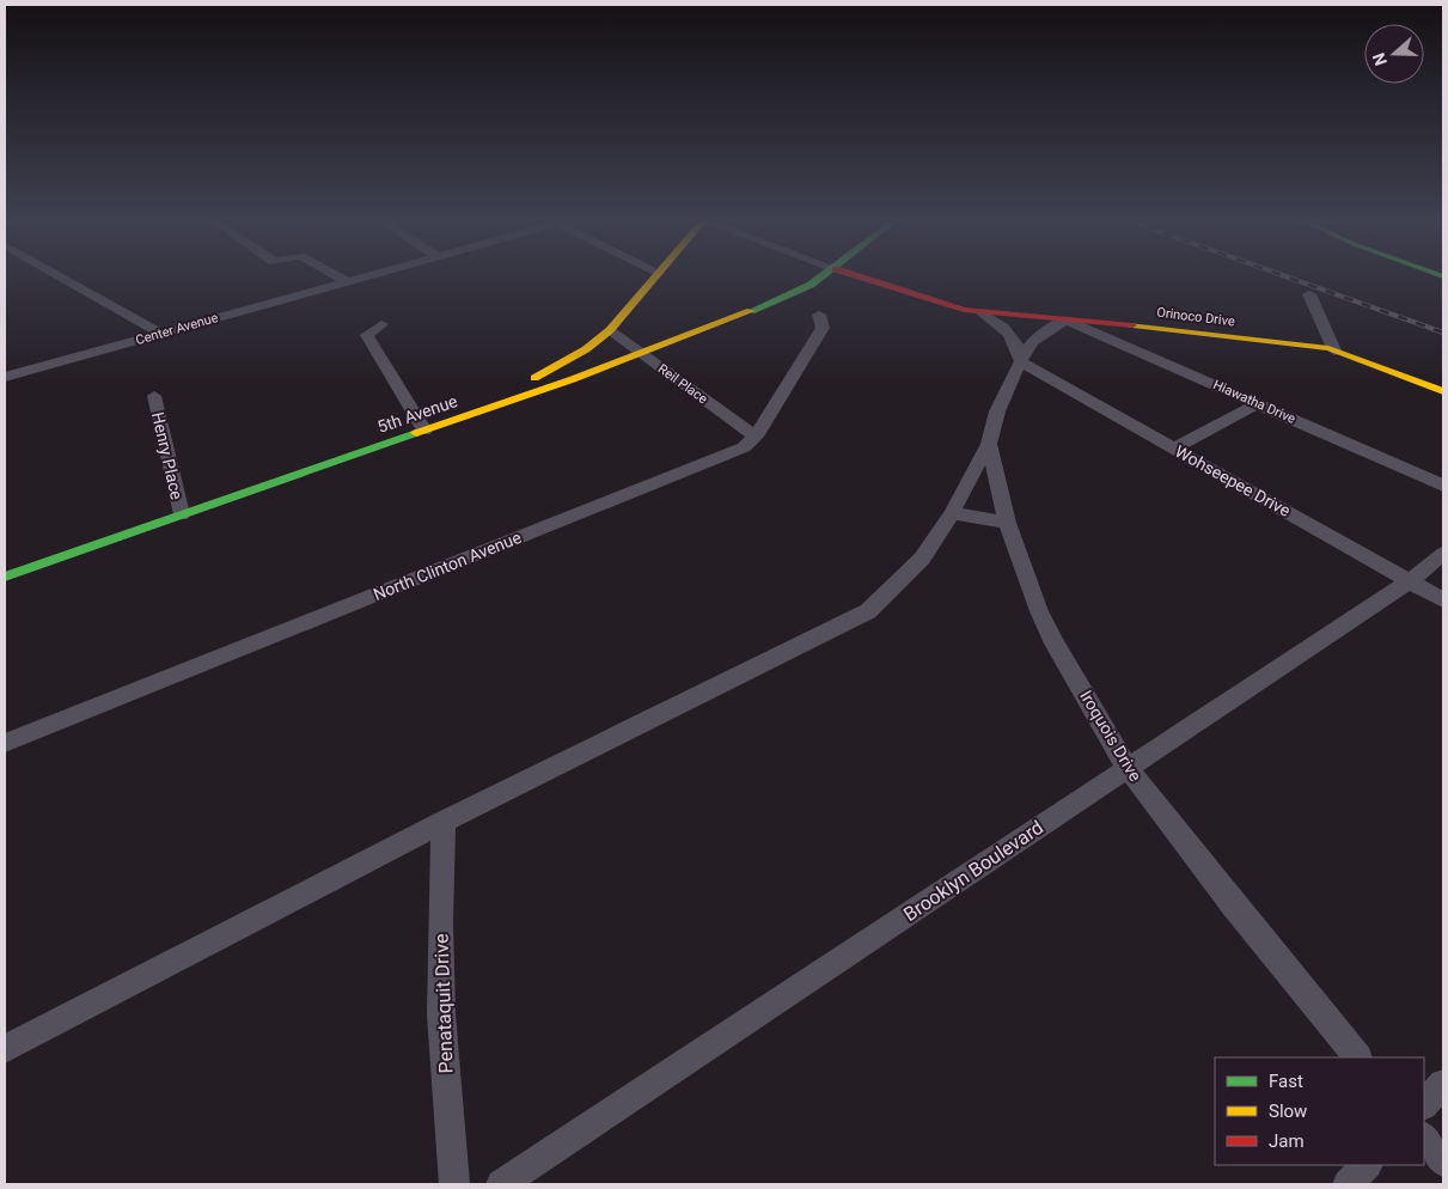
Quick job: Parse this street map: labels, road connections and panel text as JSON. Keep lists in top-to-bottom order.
{
  "streets": {
    "main road": ["Orinoco Drive", "5th Avenue"],
    "street": [
      "Center Avenue",
      "Reil Place",
      "Hiawatha Drive",
      "Henry Place",
      "Wohseepee Drive",
      "North Clinton Avenue",
      "Iroquois Drive",
      "Brooklyn Boulevard",
      "Penataquit Drive"
    ]
  },
  "crossings": [
    ["Orinoco Drive", "Hiawatha Drive"],
    ["Orinoco Drive", "Iroquois Drive"],
    ["Reil Place", "5th Avenue"],
    ["Reil Place", "North Clinton Avenue"],
    ["Hiawatha Drive", "Iroquois Drive"],
    ["5th Avenue", "Henry Place"],
    ["Wohseepee Drive", "Iroquois Drive"],
    ["Wohseepee Drive", "Brooklyn Boulevard"],
    ["Iroquois Drive", "Brooklyn Boulevard"]
  ],
  "legend": ["Fast", "Slow", "Jam"],
  "north": "left"
}
